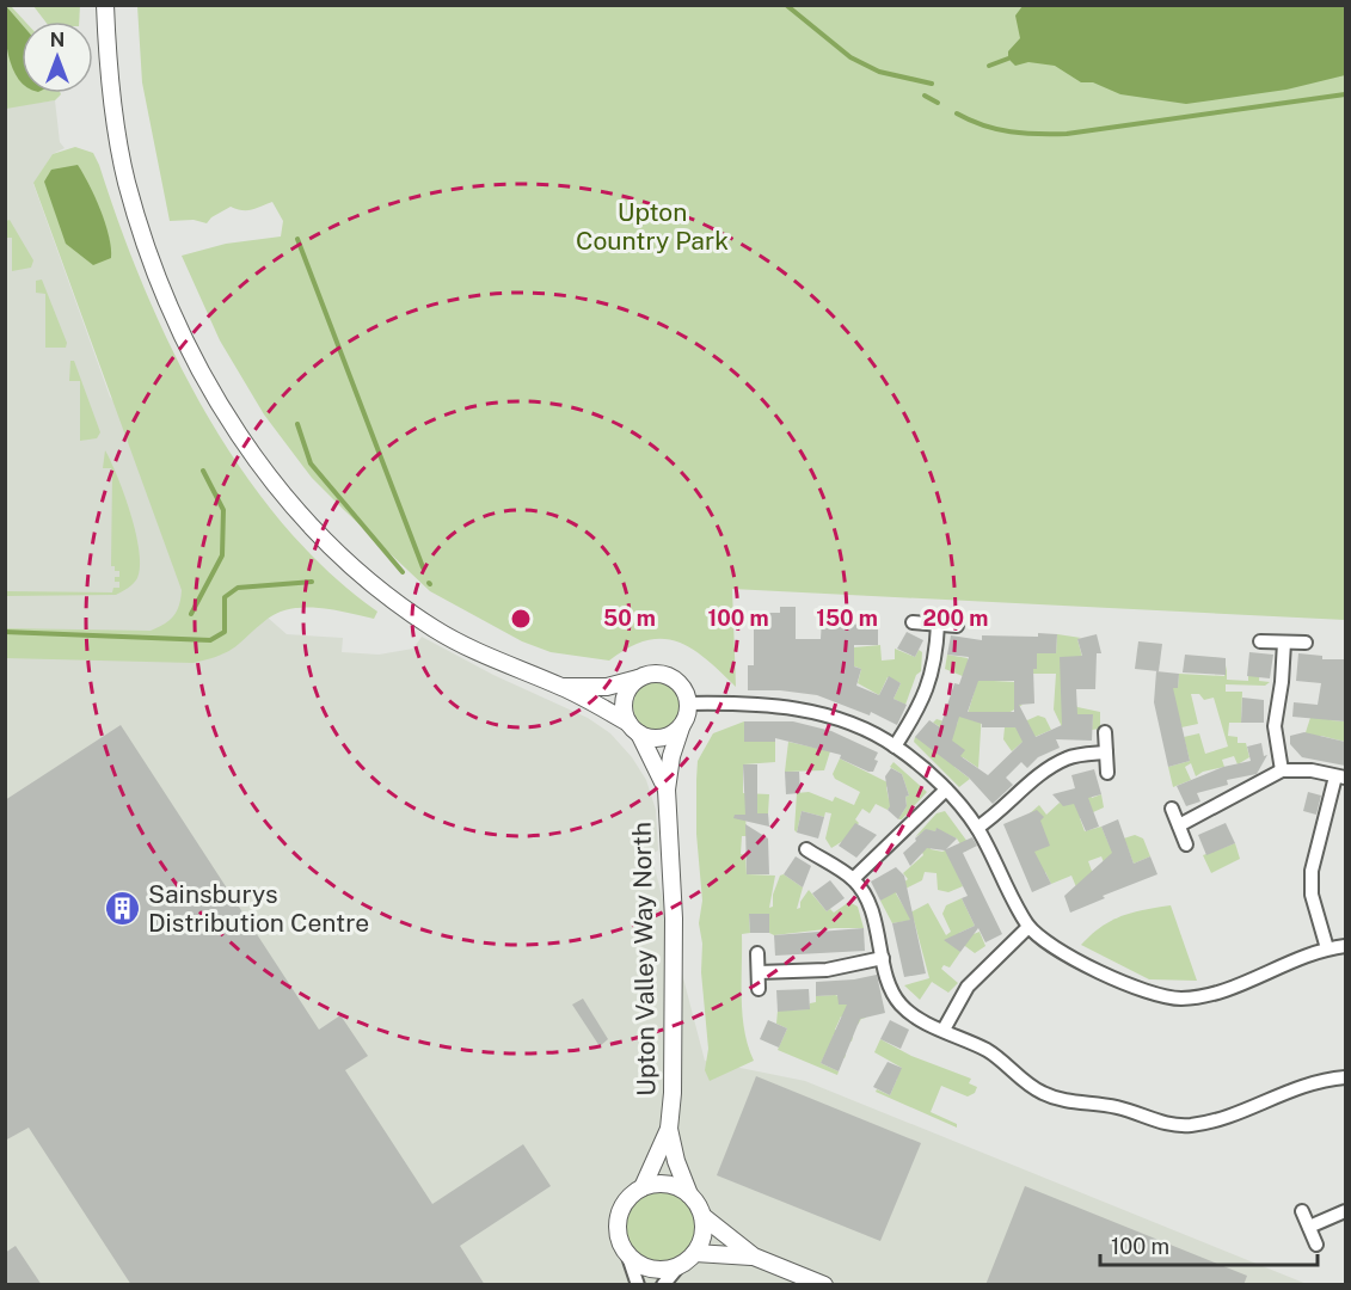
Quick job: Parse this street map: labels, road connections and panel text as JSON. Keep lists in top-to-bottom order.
{
  "streets": {
    "street": ["Upton Valley Way North"]
  },
  "parks": ["Upton Country Park"],
  "places": {
    "building": ["Sainsburys Distribution Centre"]
  },
  "scale_bar": "100 m",
  "north": "top",
  "rings": [
    "50 m",
    "100 m",
    "150 m",
    "200 m"
  ]
}
